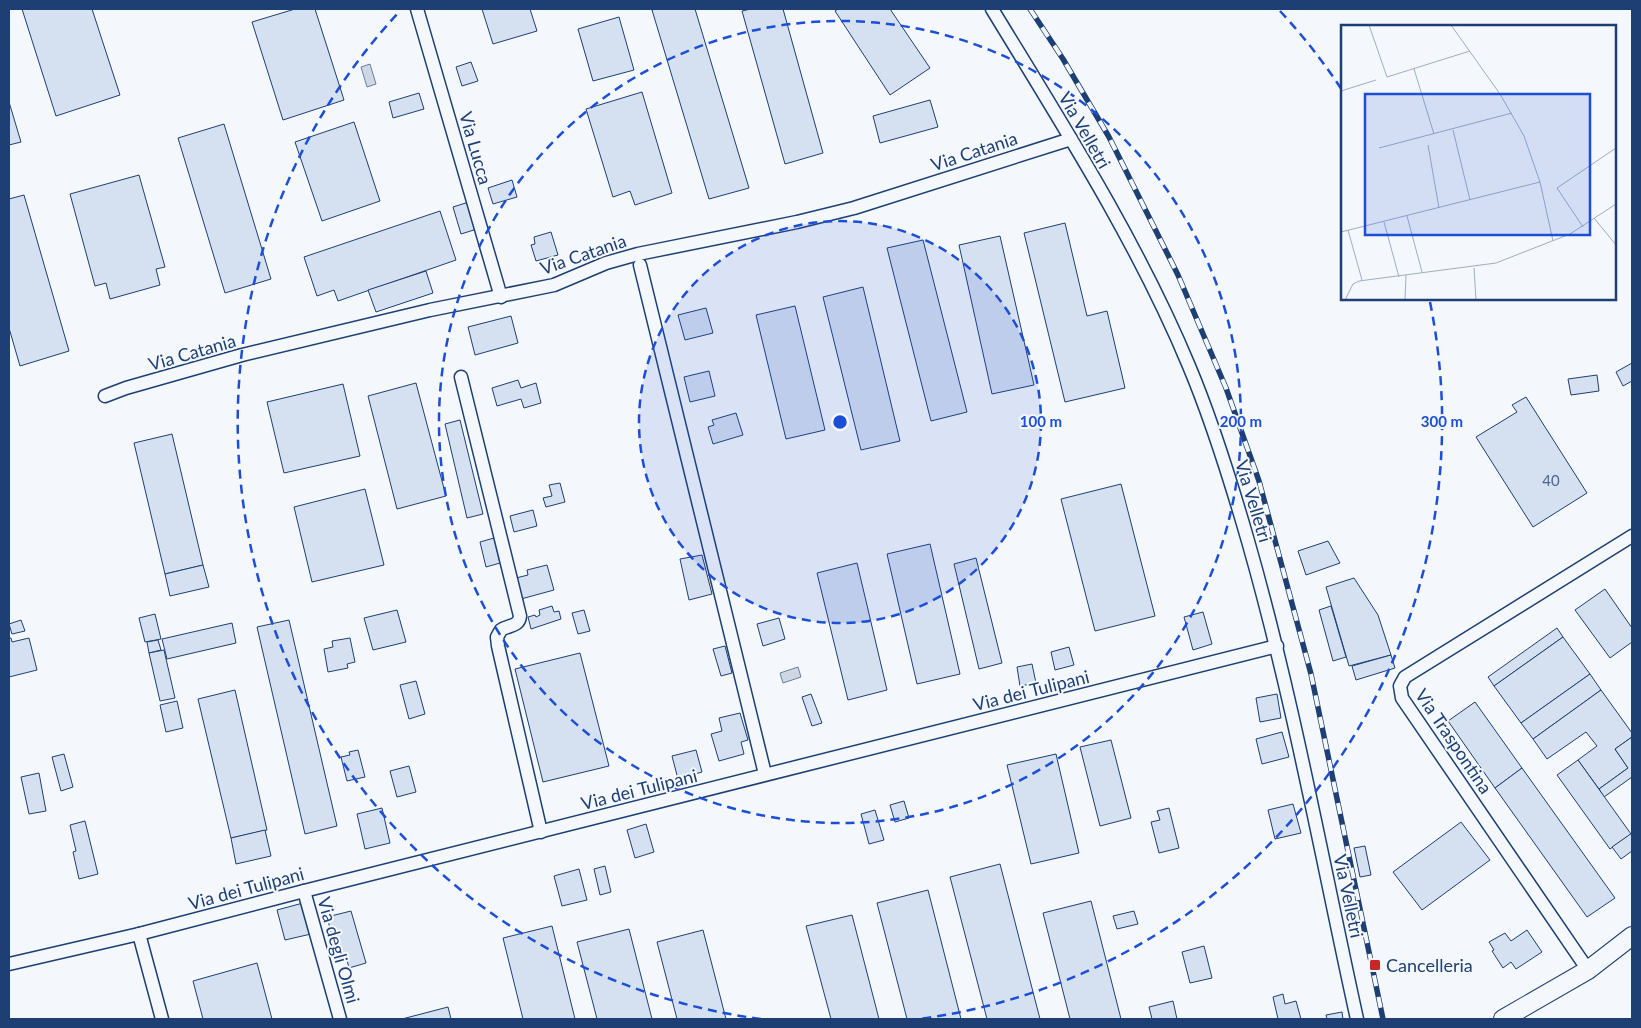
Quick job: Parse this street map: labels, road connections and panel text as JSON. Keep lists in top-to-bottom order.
{
  "streets": {
    "street": [
      "Via Velletri",
      "Via Lucca",
      "Via Catania",
      "Via dei Tulipani",
      "Via Traspontina",
      "Via degli Olmi"
    ]
  },
  "crossings": [
    ["Via Velletri", "Via Catania"],
    ["Via Velletri", "Via dei Tulipani"],
    ["Via Lucca", "Via Catania"],
    ["Via dei Tulipani", "Via degli Olmi"]
  ],
  "places": {
    "transit": ["Cancelleria"]
  },
  "house_numbers": ["40"],
  "rings": ["100 m", "200 m", "300 m"]
}
